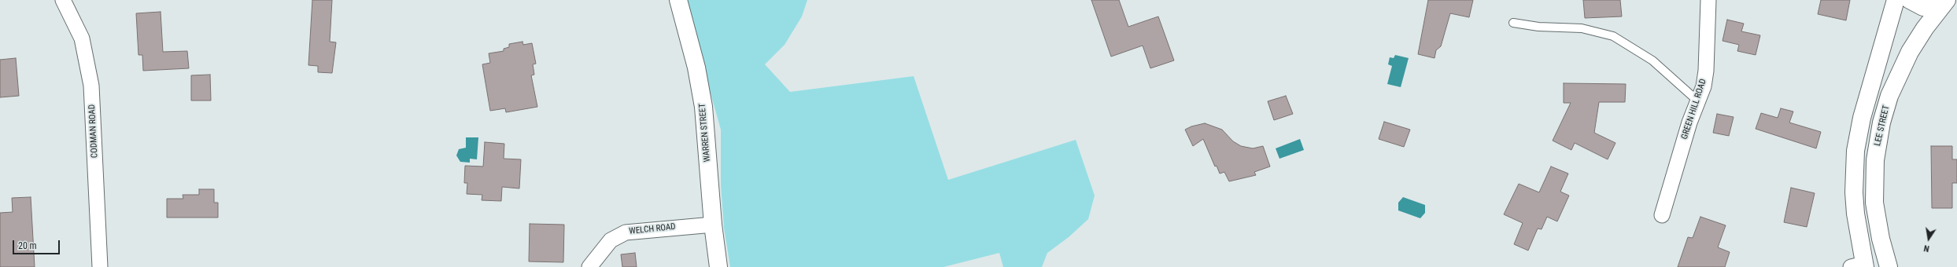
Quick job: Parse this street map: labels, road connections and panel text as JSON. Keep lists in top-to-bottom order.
{
  "streets": {
    "main road": ["LEE STREET", "WARREN STREET"],
    "street": ["GREEN HILL ROAD", "CODMAN ROAD", "WELCH ROAD"]
  },
  "crossings": [
    ["WARREN STREET", "WELCH ROAD"]
  ],
  "scale_bar": "20 m",
  "north": "bottom"
}
